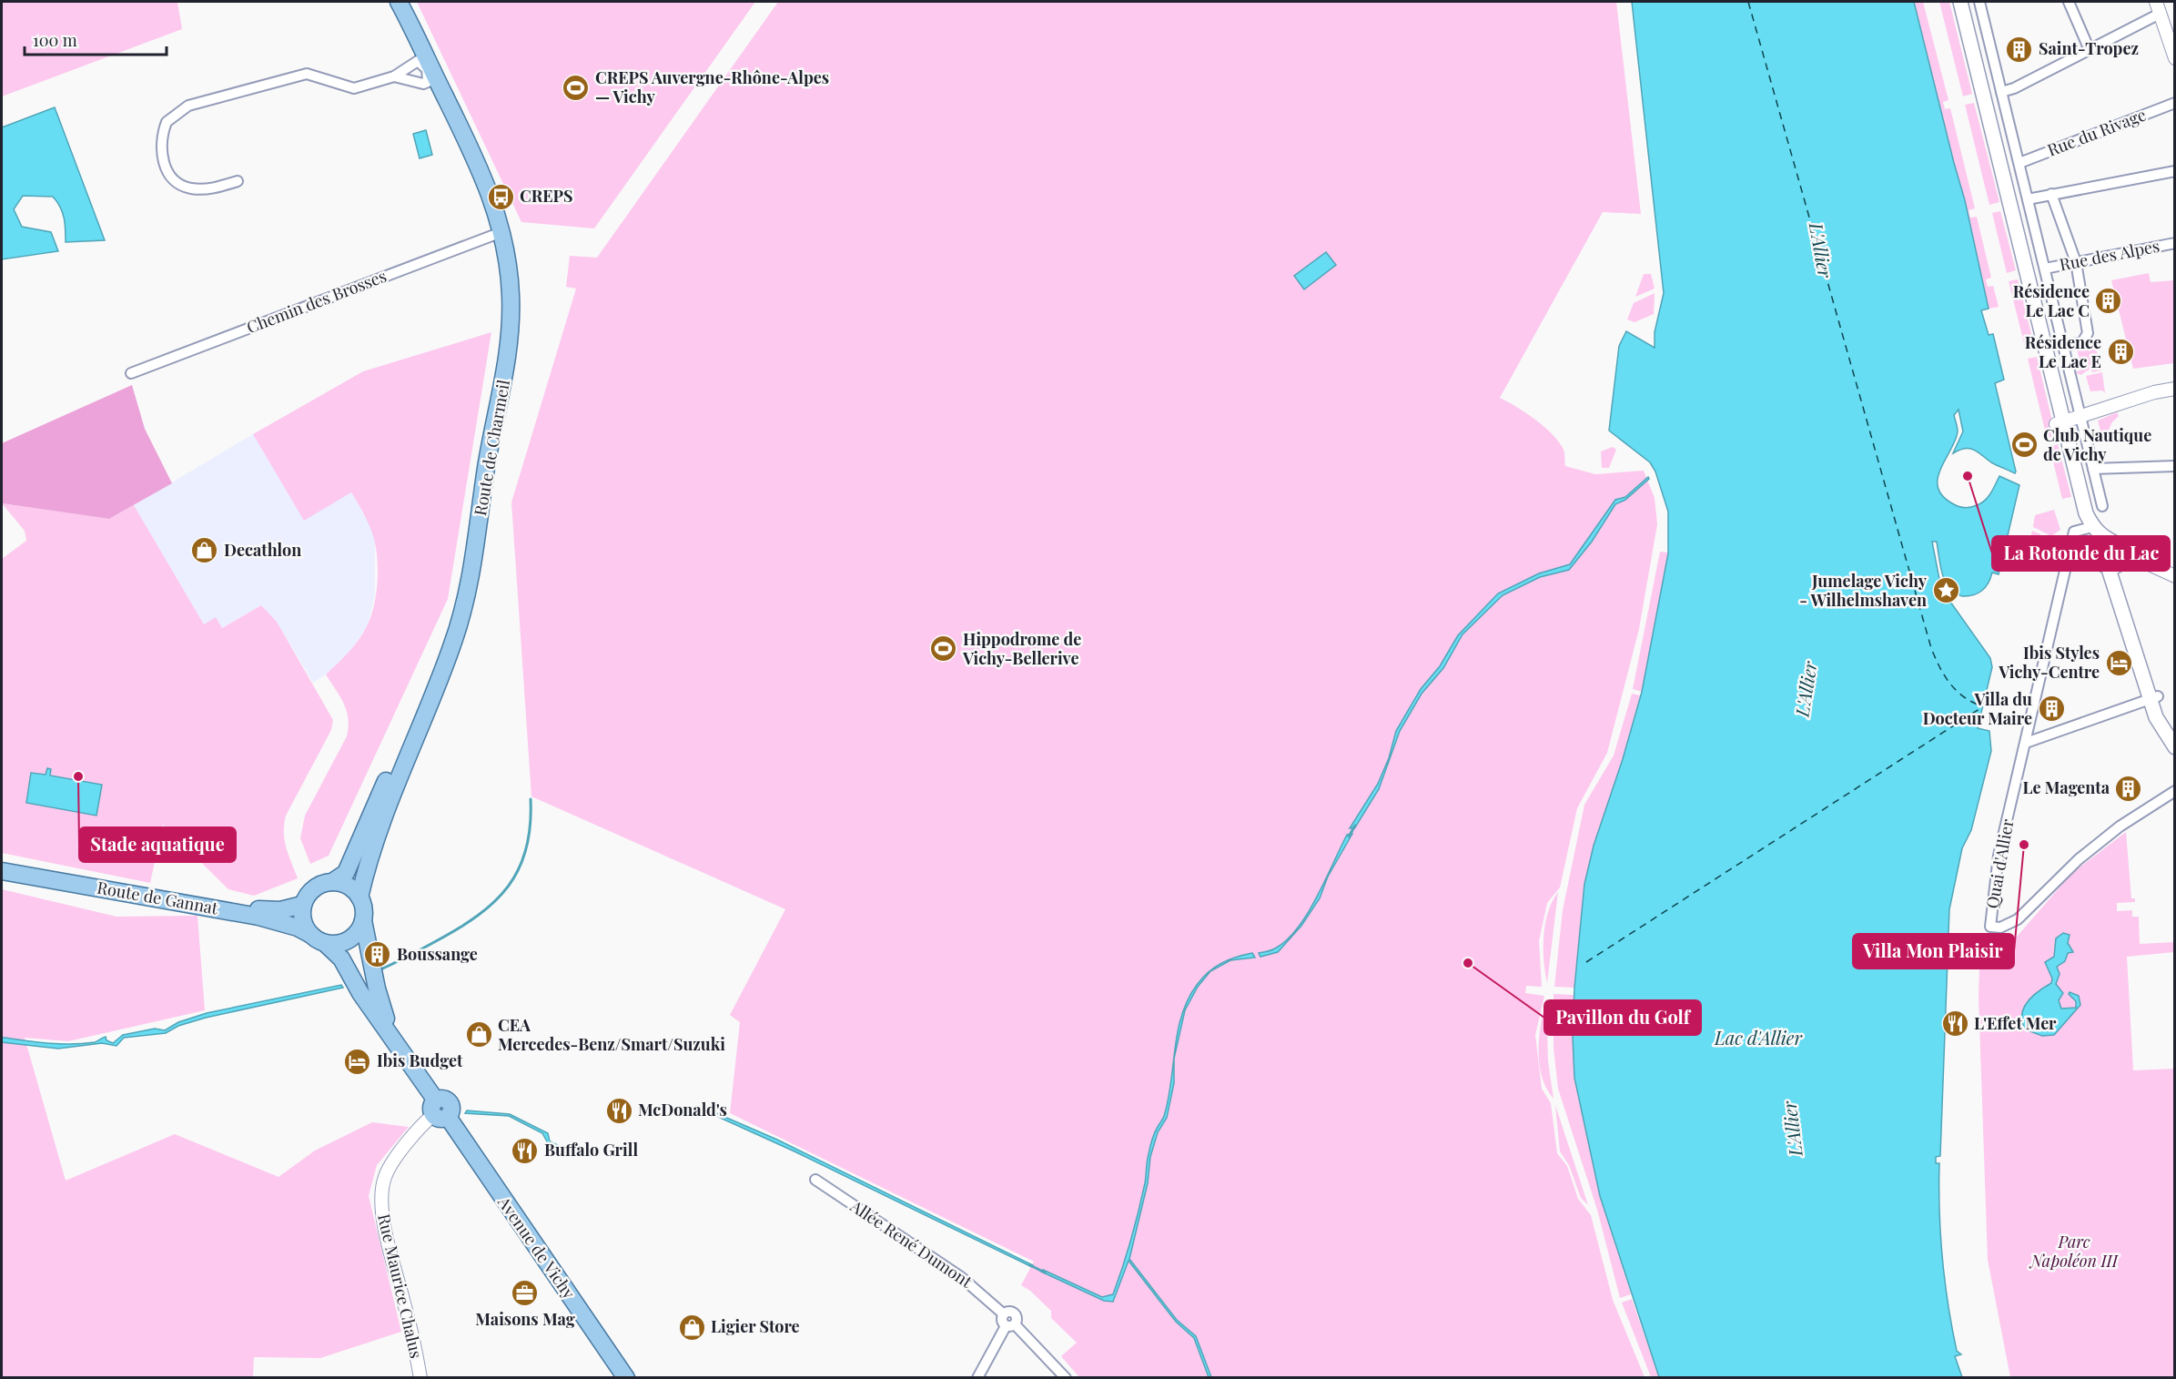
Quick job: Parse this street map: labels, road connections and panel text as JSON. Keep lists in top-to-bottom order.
{
  "streets": {
    "main road": ["Route de Charmeil", "Route de Gannat", "Avenue de Vichy"],
    "street": [
      "Rue du Rivage",
      "Rue des Alpes",
      "Chemin des Brosses",
      "Quai d'Allier",
      "Allée René Dumont",
      "Rue Maurice Chalus"
    ]
  },
  "crossings": [
    ["Chemin des Brosses", "Route de Charmeil"],
    ["Route de Charmeil", "Route de Gannat"],
    ["Route de Charmeil", "Avenue de Vichy"],
    ["Route de Gannat", "Avenue de Vichy"],
    ["Avenue de Vichy", "Rue Maurice Chalus"]
  ],
  "water": ["L'Allier", "Lac d'Allier"],
  "parks": ["Parc Napoléon III"],
  "places": {
    "building": [
      "Saint-Tropez",
      "Résidence Le Lac C",
      "Résidence Le Lac E",
      "Villa du Docteur Maire",
      "Le Magenta",
      "Boussange"
    ],
    "sports": ["CREPS Auvergne-Rhône-Alpes — Vichy", "Club Nautique de Vichy", "Hippodrome de Vichy-Bellerive"],
    "bus stop": ["CREPS"],
    "other": [
      "La Rotonde du Lac",
      "Stade aquatique",
      "Villa Mon Plaisir",
      "Pavillon du Golf"
    ],
    "shop": ["Decathlon", "CEA Mercedes-Benz/Smart/Suzuki", "Ligier Store"],
    "place": ["Jumelage Vichy - Wilhelmshaven"],
    "hotel": ["Ibis Styles Vichy-Centre", "Ibis Budget"],
    "restaurant": ["L'Effet Mer", "McDonald's", "Buffalo Grill"],
    "office": ["Maisons Mag"]
  },
  "scale_bar": "100 m"
}
